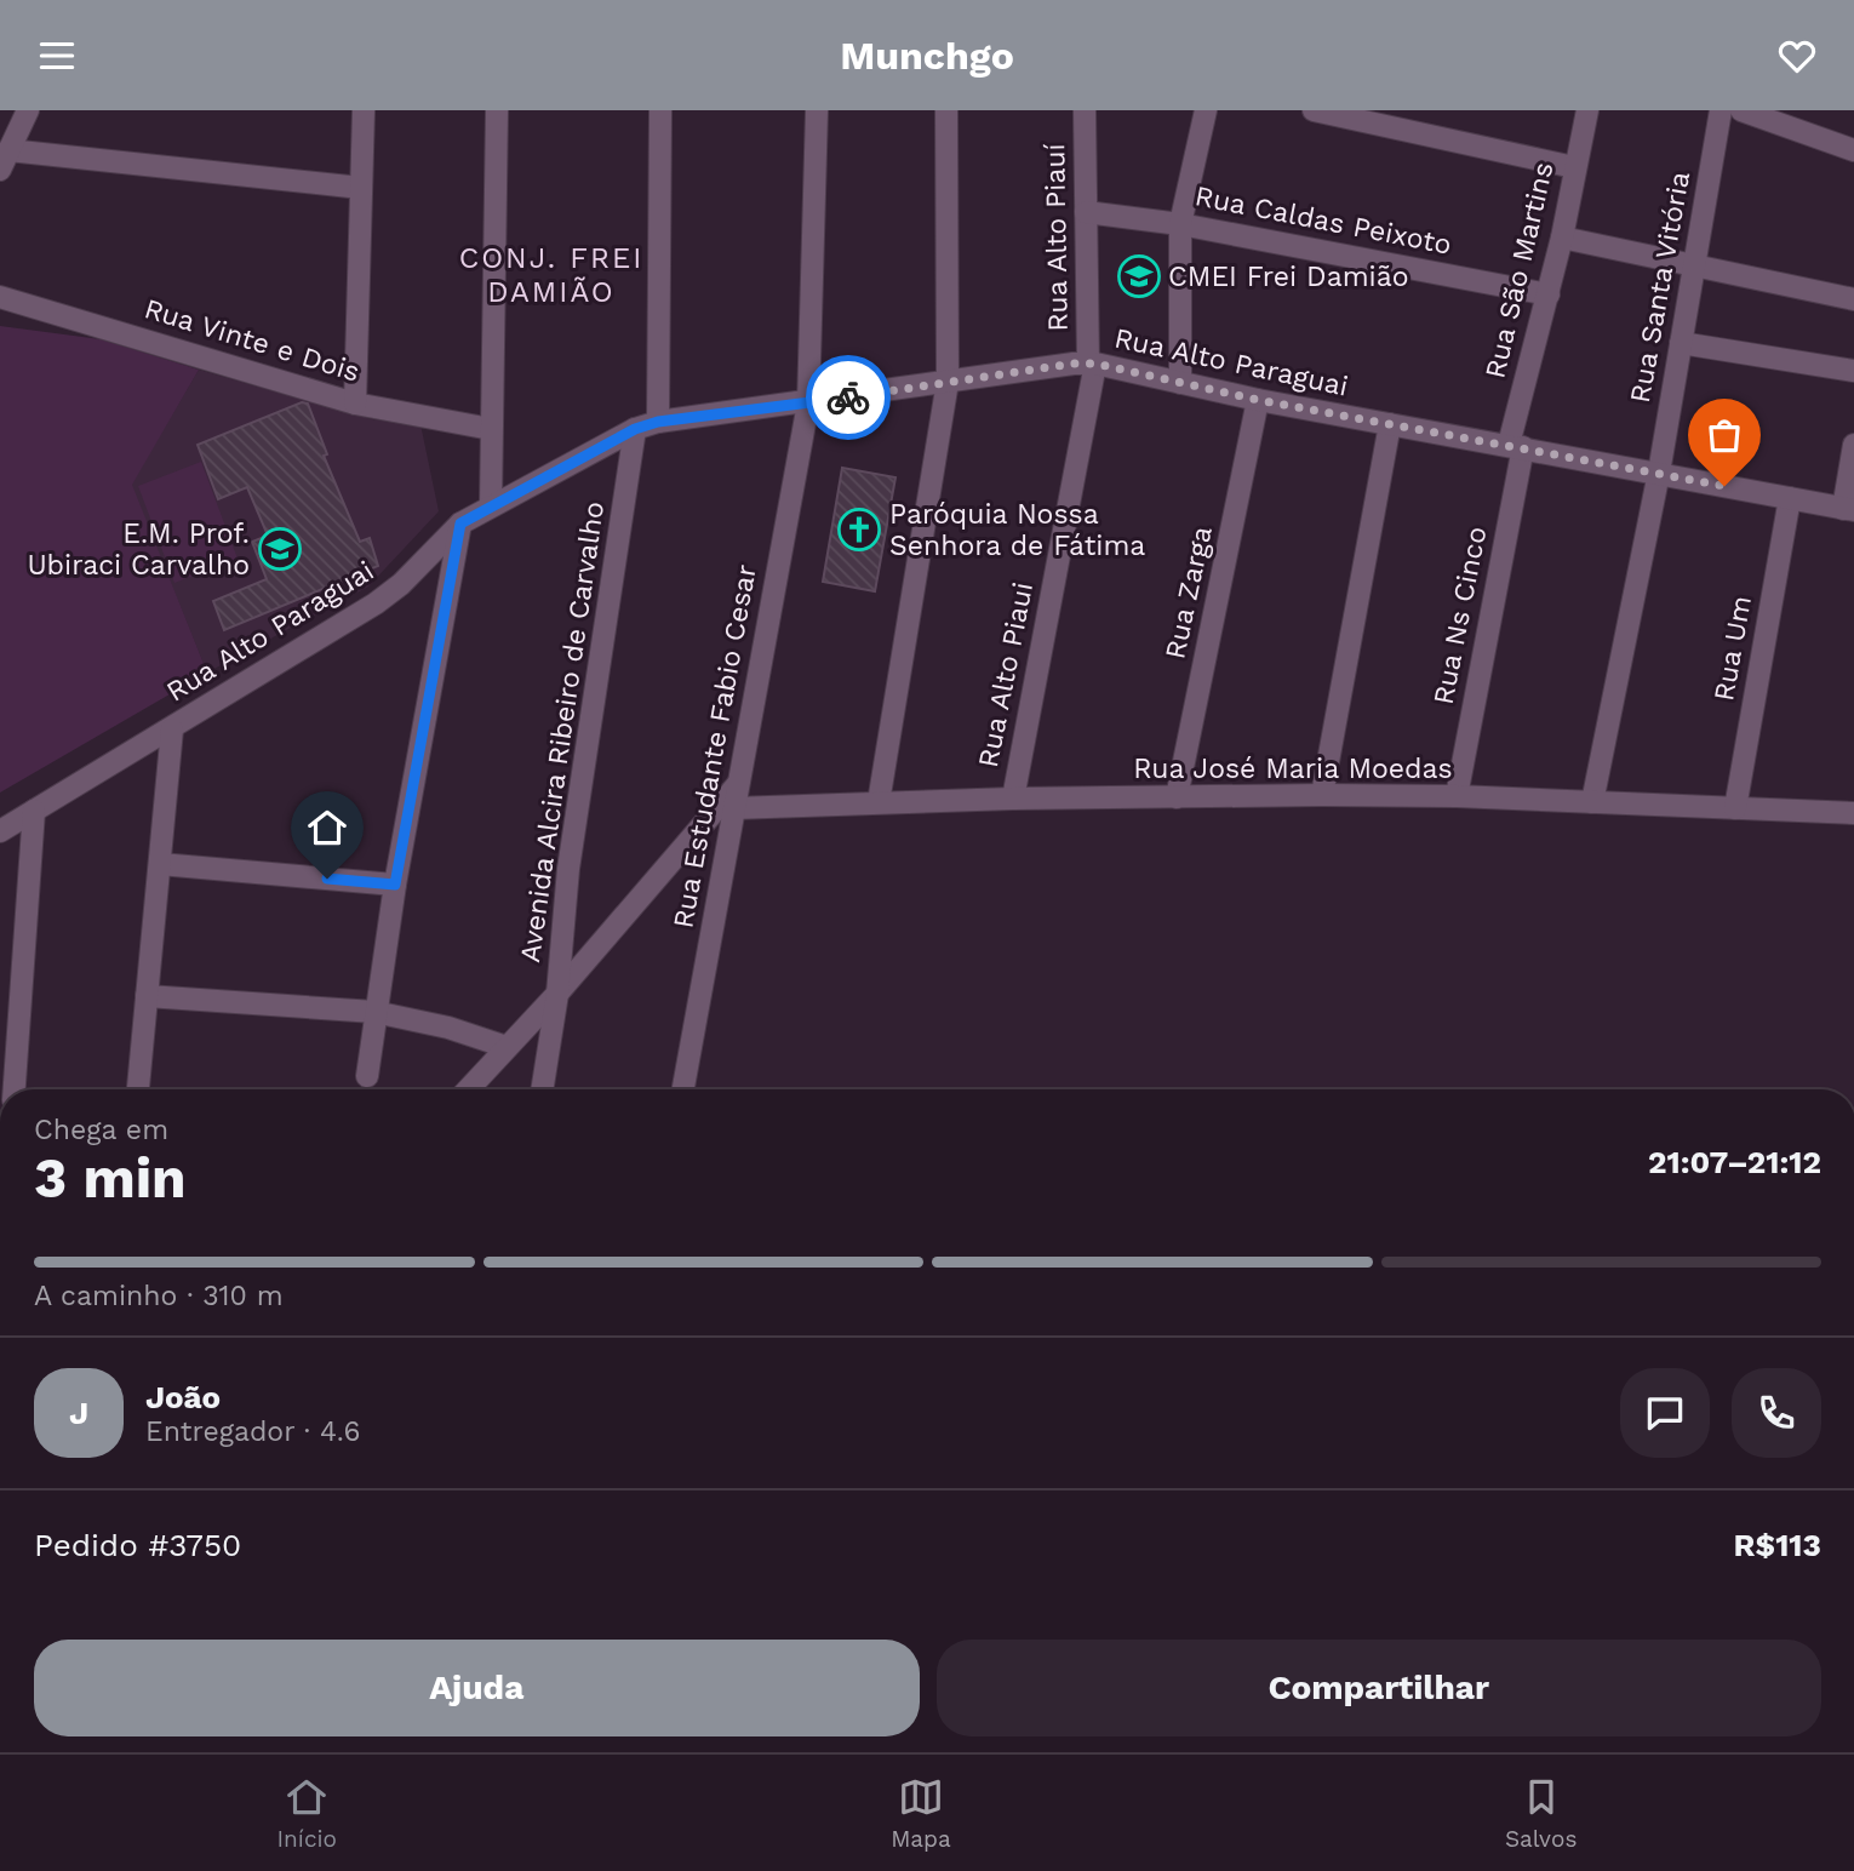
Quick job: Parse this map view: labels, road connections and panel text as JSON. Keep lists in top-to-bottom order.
{
  "streets": {
    "street": [
      "Rua Caldas Peixoto",
      "Rua Alto Piauí",
      "Rua São Martins",
      "Rua Santa Vitória",
      "Rua Vinte e Dois",
      "Rua Alto Paraguai",
      "Rua Zarga",
      "Rua Ns Cinco",
      "Rua Um",
      "Rua Alto Piaui",
      "Avenida Alcira Ribeiro de Carvalho",
      "Rua Estudante Fabio Cesar",
      "Rua José Maria Moedas"
    ]
  },
  "crossings": [
    ["Rua Caldas Peixoto", "Rua Alto Piauí"],
    ["Rua Caldas Peixoto", "Rua São Martins"],
    ["Rua Alto Piauí", "Rua Alto Paraguai"],
    ["Rua Alto Piauí", "Rua Alto Piaui"],
    ["Rua São Martins", "Rua Alto Paraguai"],
    ["Rua São Martins", "Rua Ns Cinco"],
    ["Rua Santa Vitória", "Rua Alto Paraguai"],
    ["Rua Santa Vitória", "Rua José Maria Moedas"],
    ["Rua Alto Paraguai", "Rua Zarga"],
    ["Rua Alto Paraguai", "Rua Ns Cinco"],
    ["Rua Alto Paraguai", "Rua Um"],
    ["Rua Alto Paraguai", "Rua Alto Piaui"],
    ["Rua Alto Paraguai", "Avenida Alcira Ribeiro de Carvalho"],
    ["Rua Alto Paraguai", "Rua Estudante Fabio Cesar"],
    ["Rua Zarga", "Rua José Maria Moedas"],
    ["Rua Ns Cinco", "Rua José Maria Moedas"],
    ["Rua Um", "Rua José Maria Moedas"],
    ["Rua Alto Piaui", "Rua José Maria Moedas"],
    ["Rua Estudante Fabio Cesar", "Rua José Maria Moedas"]
  ],
  "districts": ["CONJ. FREI DAMIÃO"],
  "places": {
    "school or university": ["CMEI Frei Damião", "E.M. Prof. Ubiraci Carvalho"],
    "church": ["Paróquia Nossa Senhora de Fátima"]
  },
  "page": {
    "header": "Munchgo",
    "heading": ["3 min", "Chega em", "21:07–21:12"],
    "panel": [
      "João",
      "Entregador · 4.6",
      "Pedido #3750",
      "R$113"
    ],
    "bar": "A caminho · 310 m",
    "round": "J",
    "buttons": ["Ajuda", "Compartilhar"],
    "tabs": ["Início", "Mapa", "Salvos"]
  }
}
